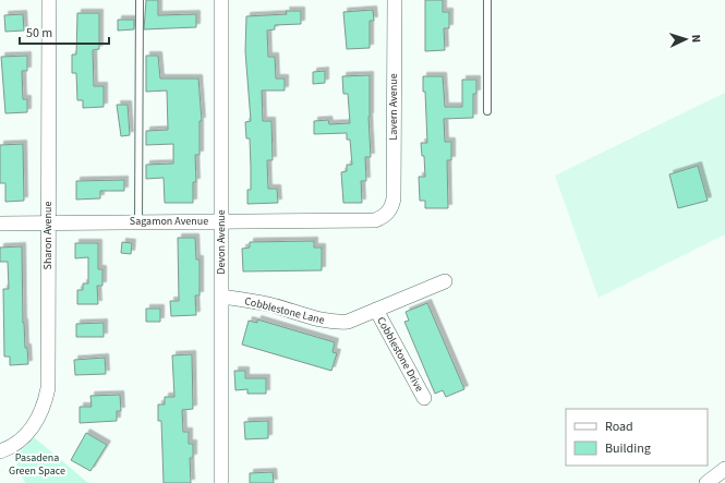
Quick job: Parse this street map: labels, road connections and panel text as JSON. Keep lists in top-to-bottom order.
{
  "streets": {
    "street": [
      "Lavern Avenue",
      "Sagamon Avenue",
      "Sharon Avenue",
      "Devon Avenue",
      "Cobblestone Lane",
      "Cobblestone Drive"
    ]
  },
  "crossings": [
    ["Lavern Avenue", "Sagamon Avenue"],
    ["Sagamon Avenue", "Sharon Avenue"],
    ["Sagamon Avenue", "Devon Avenue"],
    ["Devon Avenue", "Cobblestone Lane"],
    ["Cobblestone Lane", "Cobblestone Drive"]
  ],
  "parks": ["Pasadena Green Space"],
  "legend": ["Road", "Building"],
  "scale_bar": "50 m",
  "north": "right"
}
